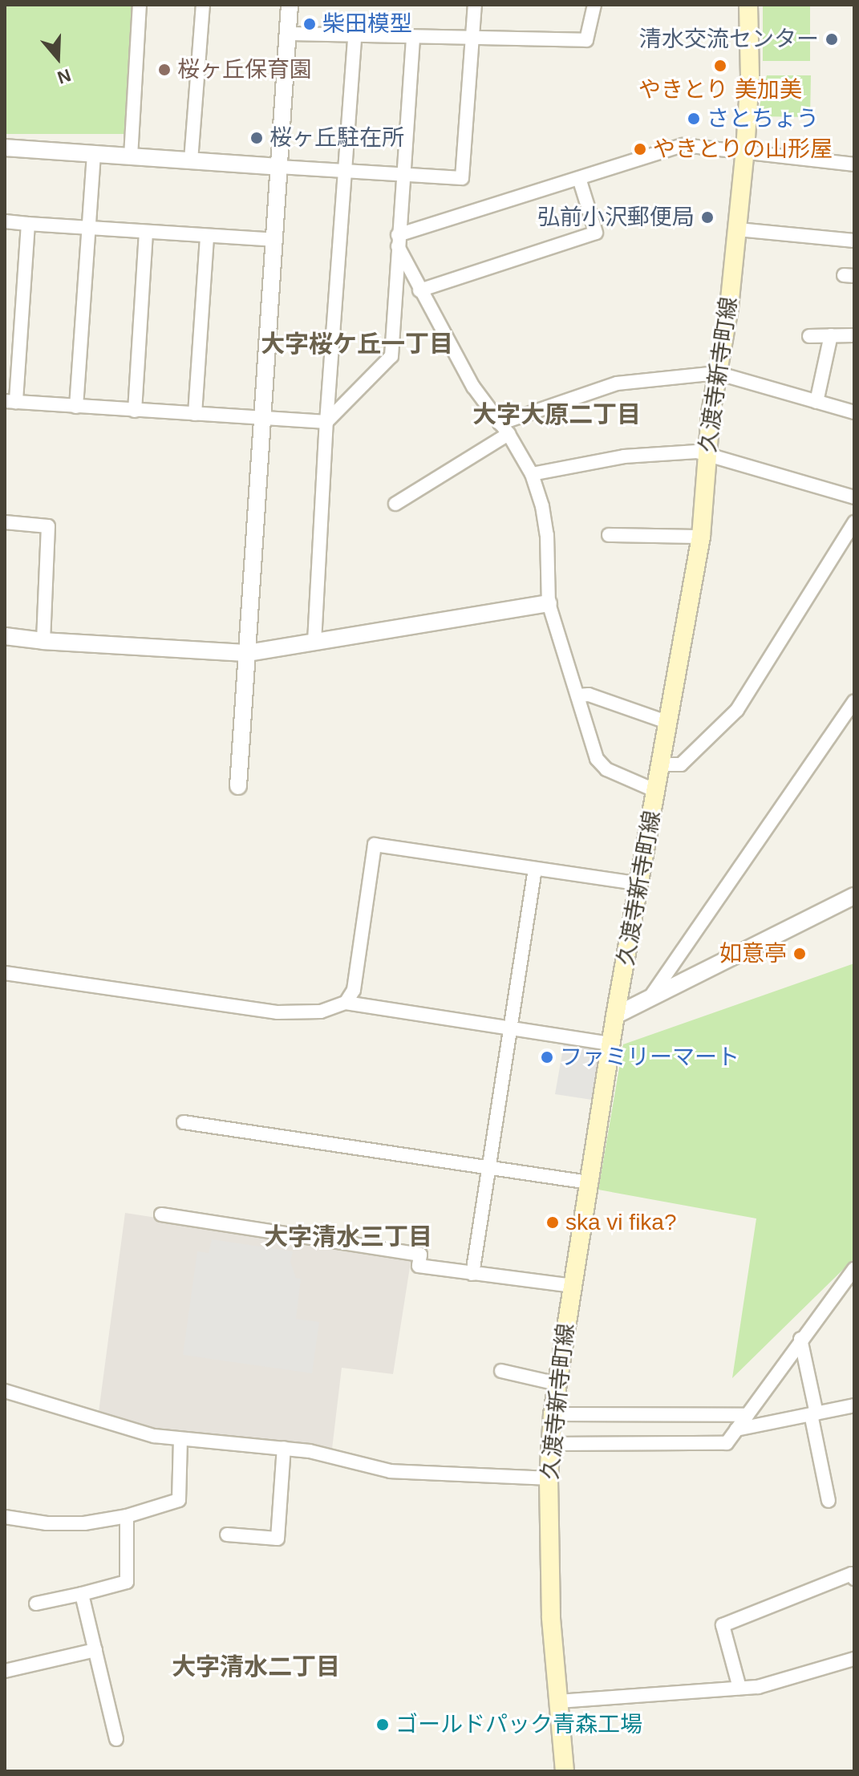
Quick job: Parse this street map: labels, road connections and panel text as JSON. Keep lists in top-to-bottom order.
{
  "streets": {
    "main road": ["久渡寺新寺町線"]
  },
  "districts": [
    "大字桜ケ丘一丁目",
    "大字大原二丁目",
    "大字清水三丁目",
    "大字清水二丁目"
  ],
  "places": [
    "柴田模型",
    "清水交流センター",
    "やきとり 美加美",
    "桜ヶ丘保育園",
    "さとちょう",
    "桜ヶ丘駐在所",
    "やきとりの山形屋",
    "弘前小沢郵便局",
    "如意亭",
    "ファミリーマート",
    "ska vi fika?",
    "ゴールドパック青森工場"
  ],
  "north": "bottom"
}
